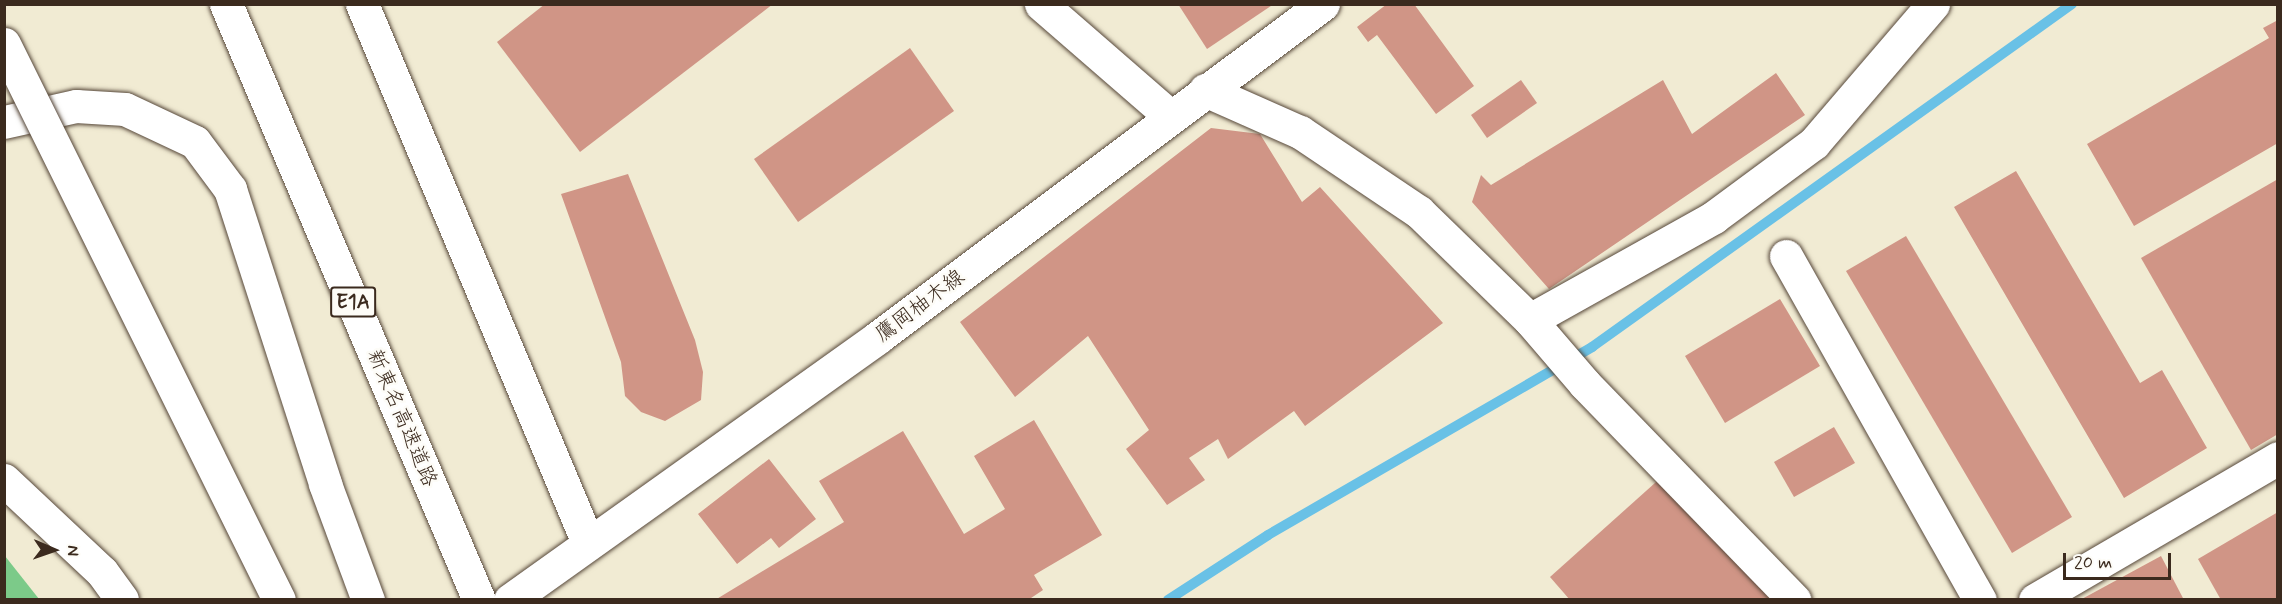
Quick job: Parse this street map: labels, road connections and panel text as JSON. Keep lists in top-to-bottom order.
{
  "streets": {
    "main road": ["E1A", "鷹岡柚木線", "新東名高速道路"]
  },
  "scale_bar": "20 m",
  "north": "right"
}
